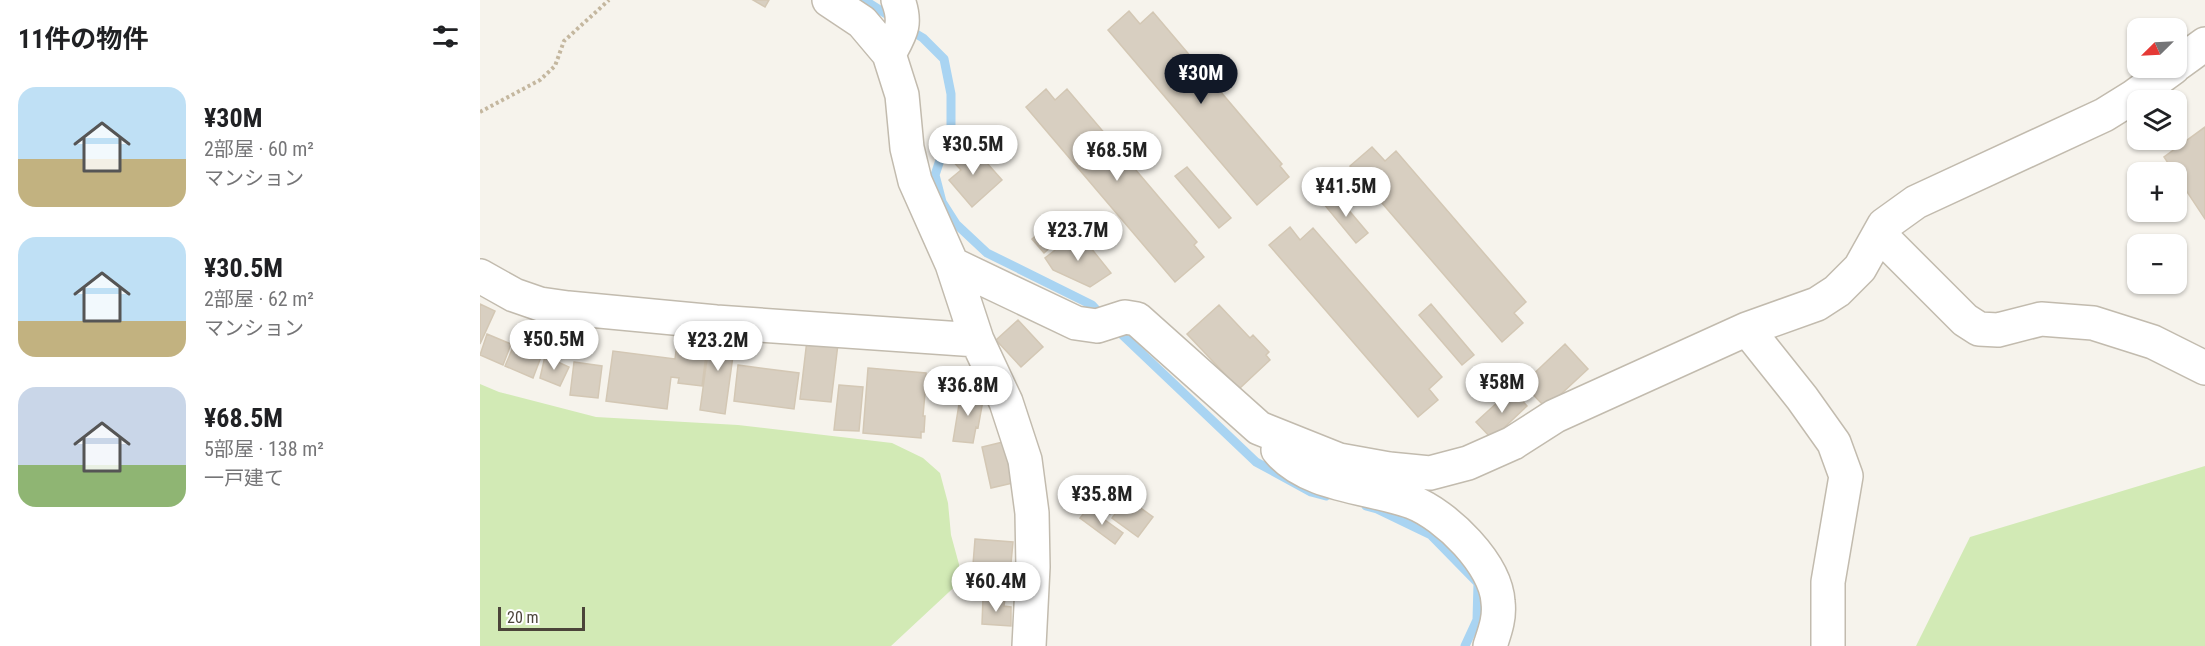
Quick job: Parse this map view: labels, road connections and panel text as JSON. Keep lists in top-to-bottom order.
{
  "scale_bar": "20 m",
  "north": "bottom left",
  "page": {
    "heading": "11件の物件",
    "map_buttons": ["+", "−"],
    "price": [
      "¥30M",
      "¥30.5M",
      "¥68.5M",
      "¥41.5M",
      "¥23.7M",
      "¥50.5M",
      "¥23.2M",
      "¥58M",
      "¥36.8M",
      "¥35.8M",
      "¥60.4M"
    ],
    "list": [
      {
        "name": "¥30M",
        "note": "2部屋 · 60 m² · マンション"
      },
      {
        "name": "¥30.5M",
        "note": "2部屋 · 62 m² · マンション"
      },
      {
        "name": "¥68.5M",
        "note": "5部屋 · 138 m² · 一戸建て"
      }
    ],
    "scale": "20 m"
  }
}
